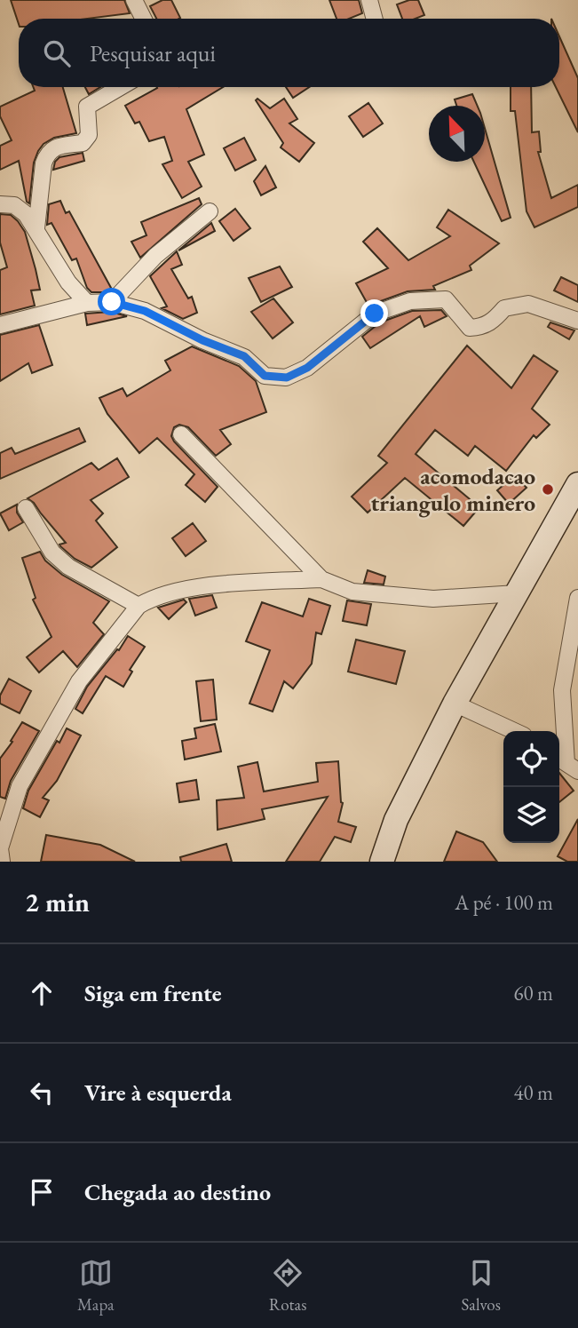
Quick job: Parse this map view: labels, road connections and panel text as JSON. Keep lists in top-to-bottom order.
{
  "places": ["acomodacao triangulo minero"],
  "north": "top left",
  "page": {
    "search": "Pesquisar aqui",
    "heading": ["2 min", "A pé · 100 m"],
    "list": [
      ["Siga em frente", "60 m"],
      ["Vire à esquerda", "40 m"],
      "Chegada ao destino"
    ],
    "nav": ["Mapa", "Rotas", "Salvos"]
  }
}
